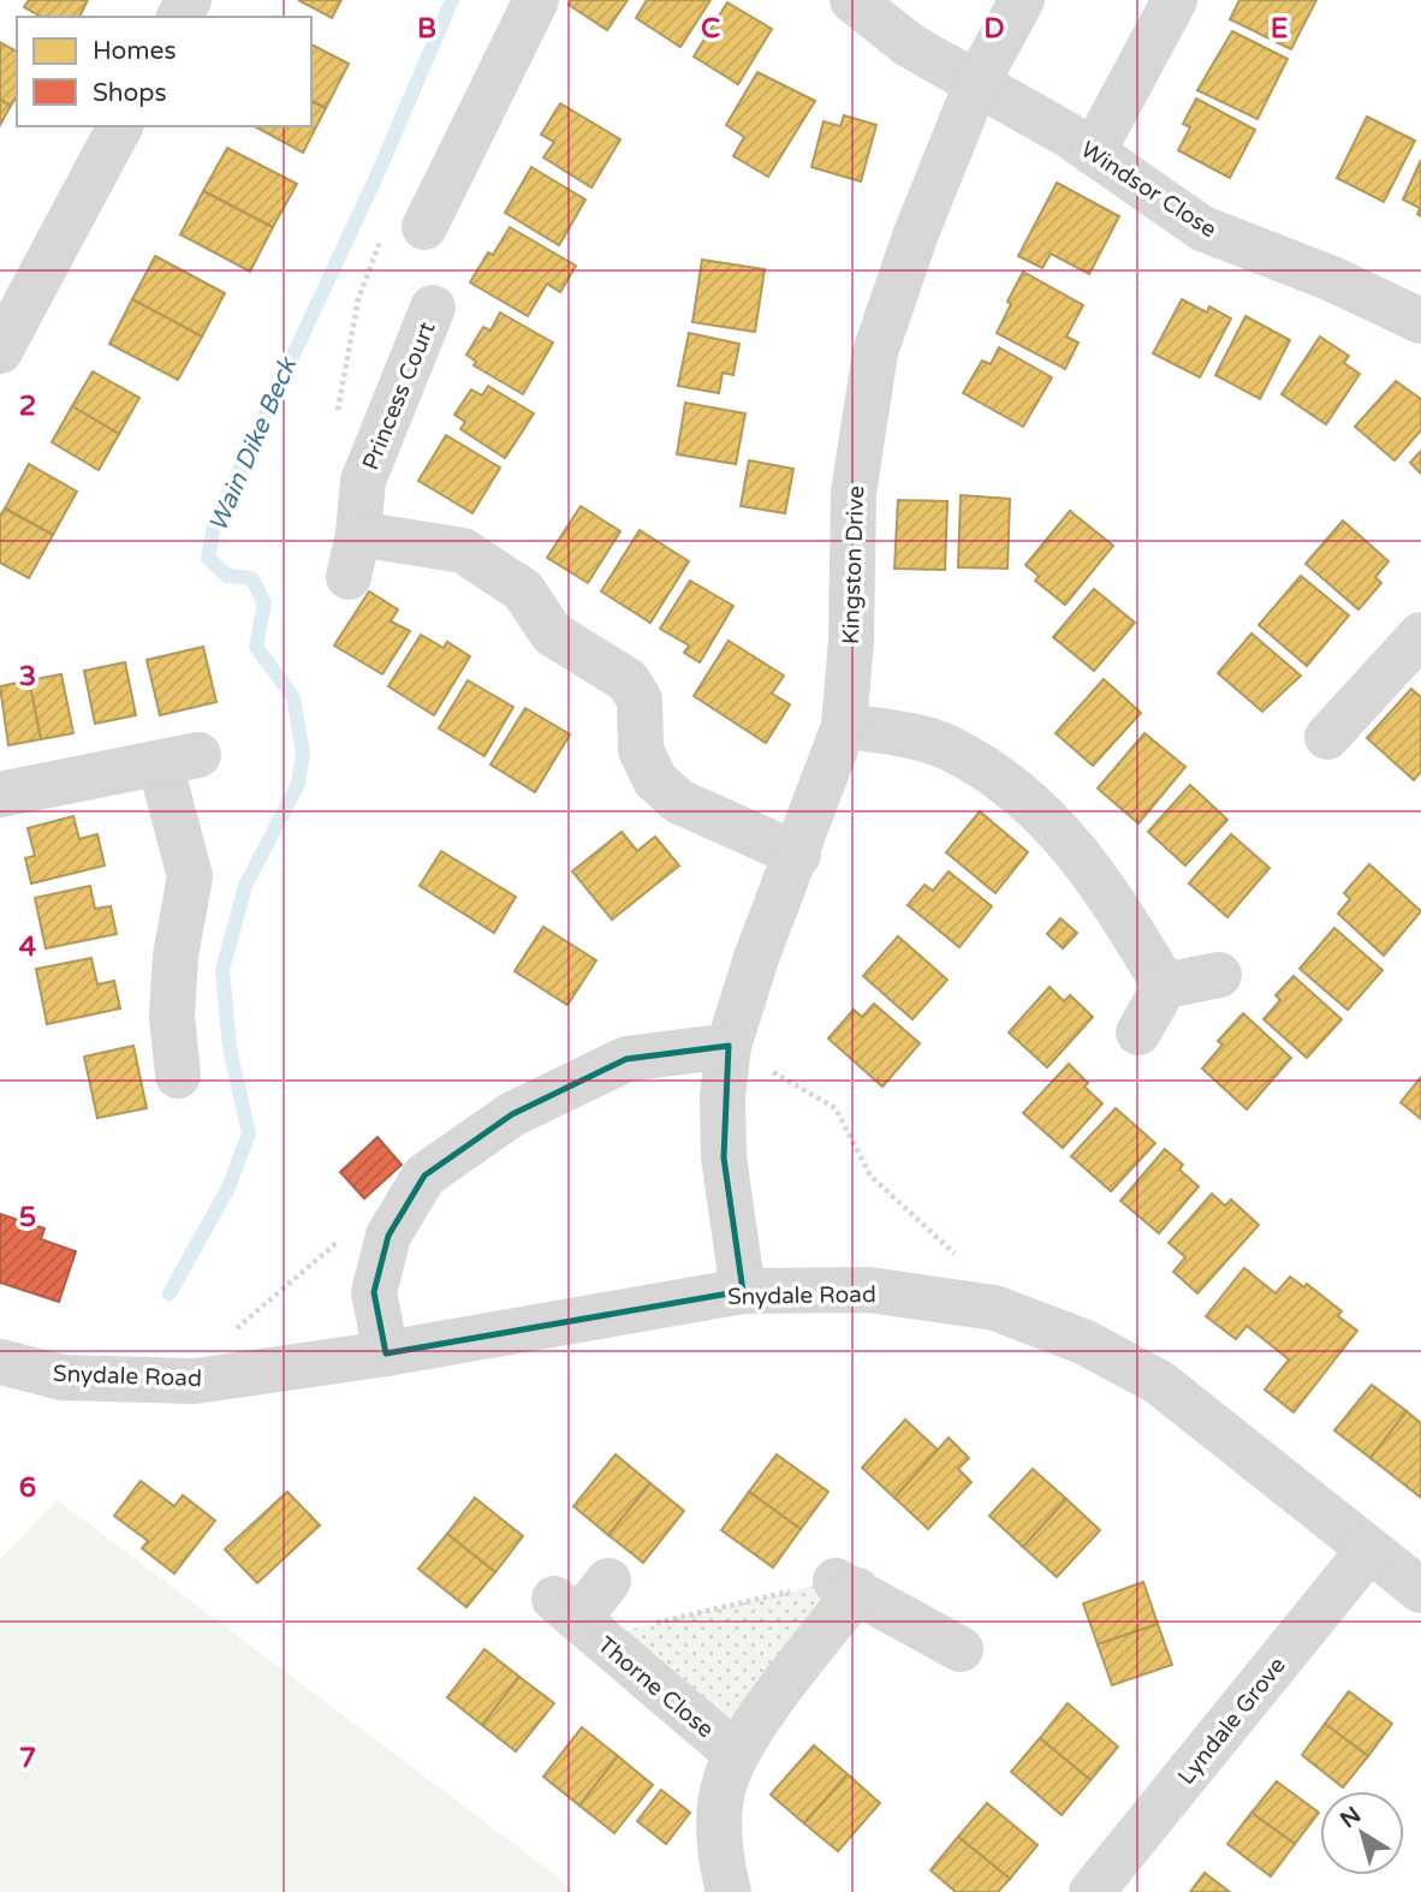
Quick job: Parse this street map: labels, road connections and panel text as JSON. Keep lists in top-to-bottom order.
{
  "streets": {
    "street": [
      "Windsor Close",
      "Princess Court",
      "Kingston Drive",
      "Snydale Road",
      "Thorne Close",
      "Lyndale Grove"
    ]
  },
  "crossings": [
    ["Windsor Close", "Kingston Drive"],
    ["Kingston Drive", "Snydale Road"],
    ["Snydale Road", "Lyndale Grove"]
  ],
  "water": ["Wain Dike Beck"],
  "legend": ["Homes", "Shops"],
  "north": "top left",
  "grid": {
    "columns": [
      "B",
      "C",
      "D",
      "E"
    ],
    "rows": [
      "2",
      "3",
      "4",
      "5",
      "6",
      "7"
    ]
  }
}
